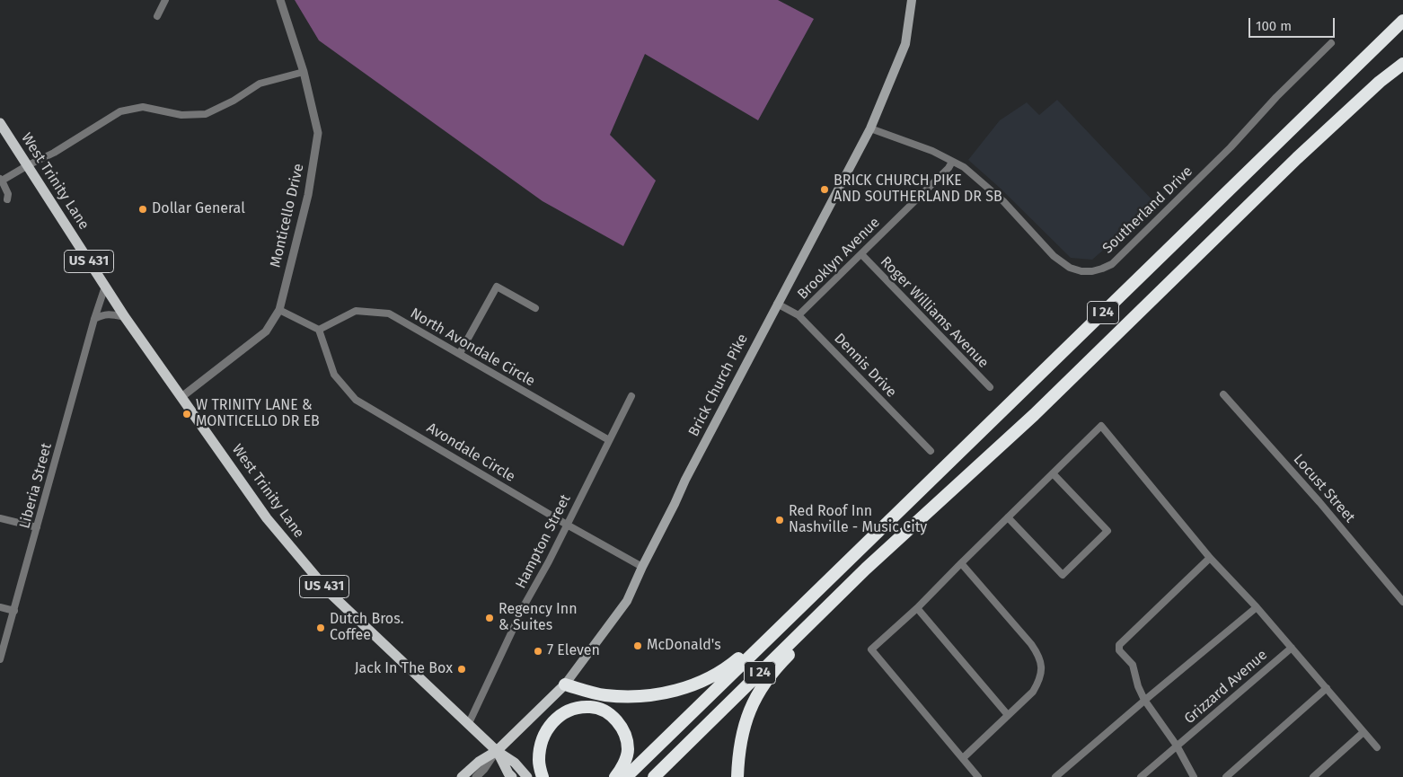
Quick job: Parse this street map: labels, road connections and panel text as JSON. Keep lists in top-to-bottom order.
{
  "streets": {
    "highway": ["I 24"],
    "main road": ["West Trinity Lane", "US 431", "Brick Church Pike"],
    "street": [
      "Southerland Drive",
      "Monticello Drive",
      "Brooklyn Avenue",
      "Roger Williams Avenue",
      "North Avondale Circle",
      "Dennis Drive",
      "Avondale Circle",
      "Liberia Street",
      "Locust Street",
      "Hampton Street",
      "Grizzard Avenue"
    ]
  },
  "crossings": [
    ["West Trinity Lane", "Monticello Drive"],
    ["West Trinity Lane", "Brick Church Pike"],
    ["West Trinity Lane", "Liberia Street"],
    ["West Trinity Lane", "Hampton Street"],
    ["Southerland Drive", "Brooklyn Avenue"],
    ["Southerland Drive", "Brick Church Pike"],
    ["Brooklyn Avenue", "Roger Williams Avenue"],
    ["Brooklyn Avenue", "Dennis Drive"],
    ["North Avondale Circle", "Avondale Circle"],
    ["North Avondale Circle", "Hampton Street"],
    ["Dennis Drive", "Brick Church Pike"],
    ["Brick Church Pike", "Avondale Circle"],
    ["Avondale Circle", "Hampton Street"]
  ],
  "places": [
    "BRICK CHURCH PIKE AND SOUTHERLAND DR SB",
    "Dollar General",
    "W TRINITY LANE & MONTICELLO DR EB",
    "Red Roof Inn Nashville - Music City",
    "Regency Inn & Suites",
    "Dutch Bros. Coffee",
    "McDonald's",
    "7 Eleven",
    "Jack In The Box"
  ],
  "scale_bar": "100 m"
}
